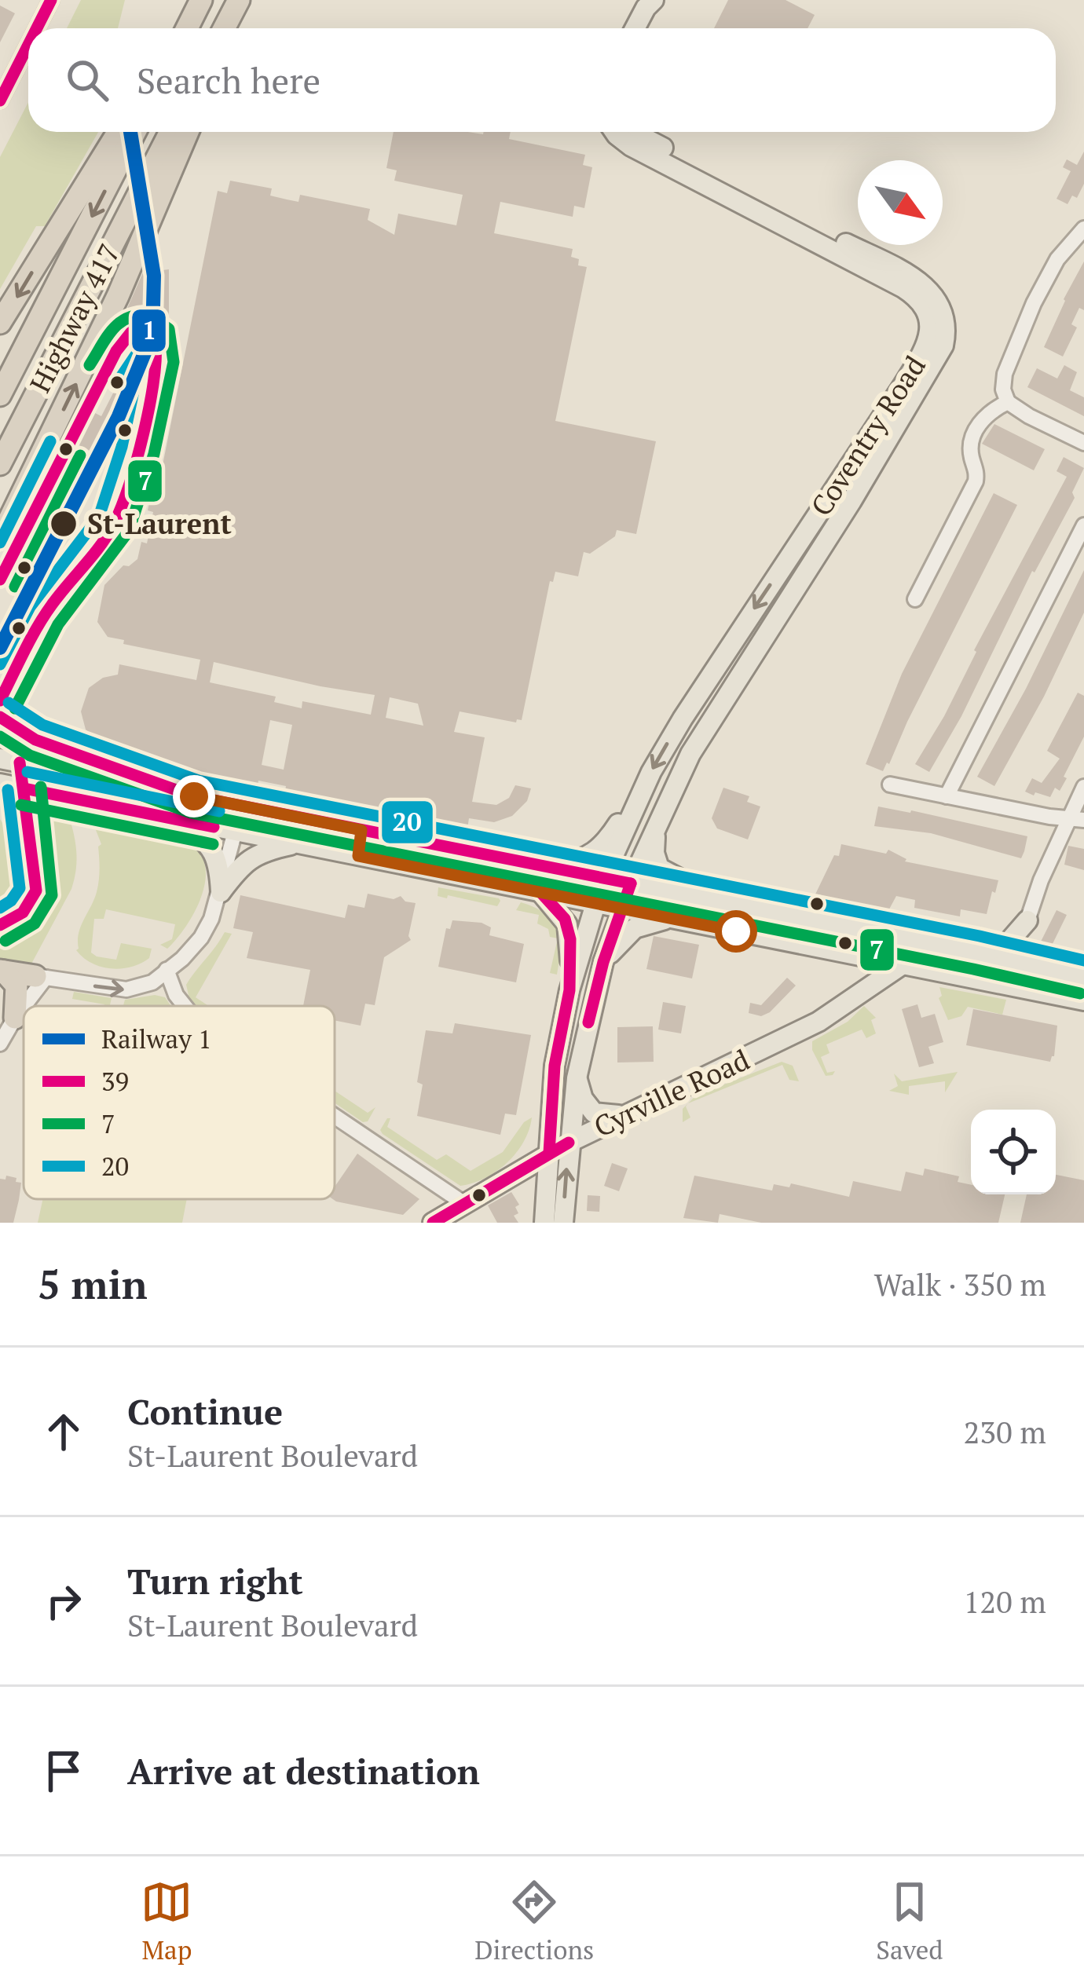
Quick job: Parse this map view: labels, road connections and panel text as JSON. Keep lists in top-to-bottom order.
{
  "streets": {
    "highway": ["Highway 417"],
    "main road": ["Coventry Road", "Cyrville Road"]
  },
  "crossings": [
    ["Coventry Road", "Cyrville Road"]
  ],
  "places": ["St-Laurent"],
  "lines": [
    "transit line 39",
    "rail line 1",
    "transit line 7",
    "transit line 20"
  ],
  "legend": [
    "Railway 1",
    "39",
    "7",
    "20"
  ],
  "north": "bottom right",
  "page": {
    "search": "Search here",
    "heading": ["5 min", "Walk · 350 m"],
    "list": [
      ["Continue", "St-Laurent Boulevard", "230 m"],
      ["Turn right", "St-Laurent Boulevard", "120 m"],
      "Arrive at destination"
    ],
    "nav": ["Map", "Directions", "Saved"]
  }
}
